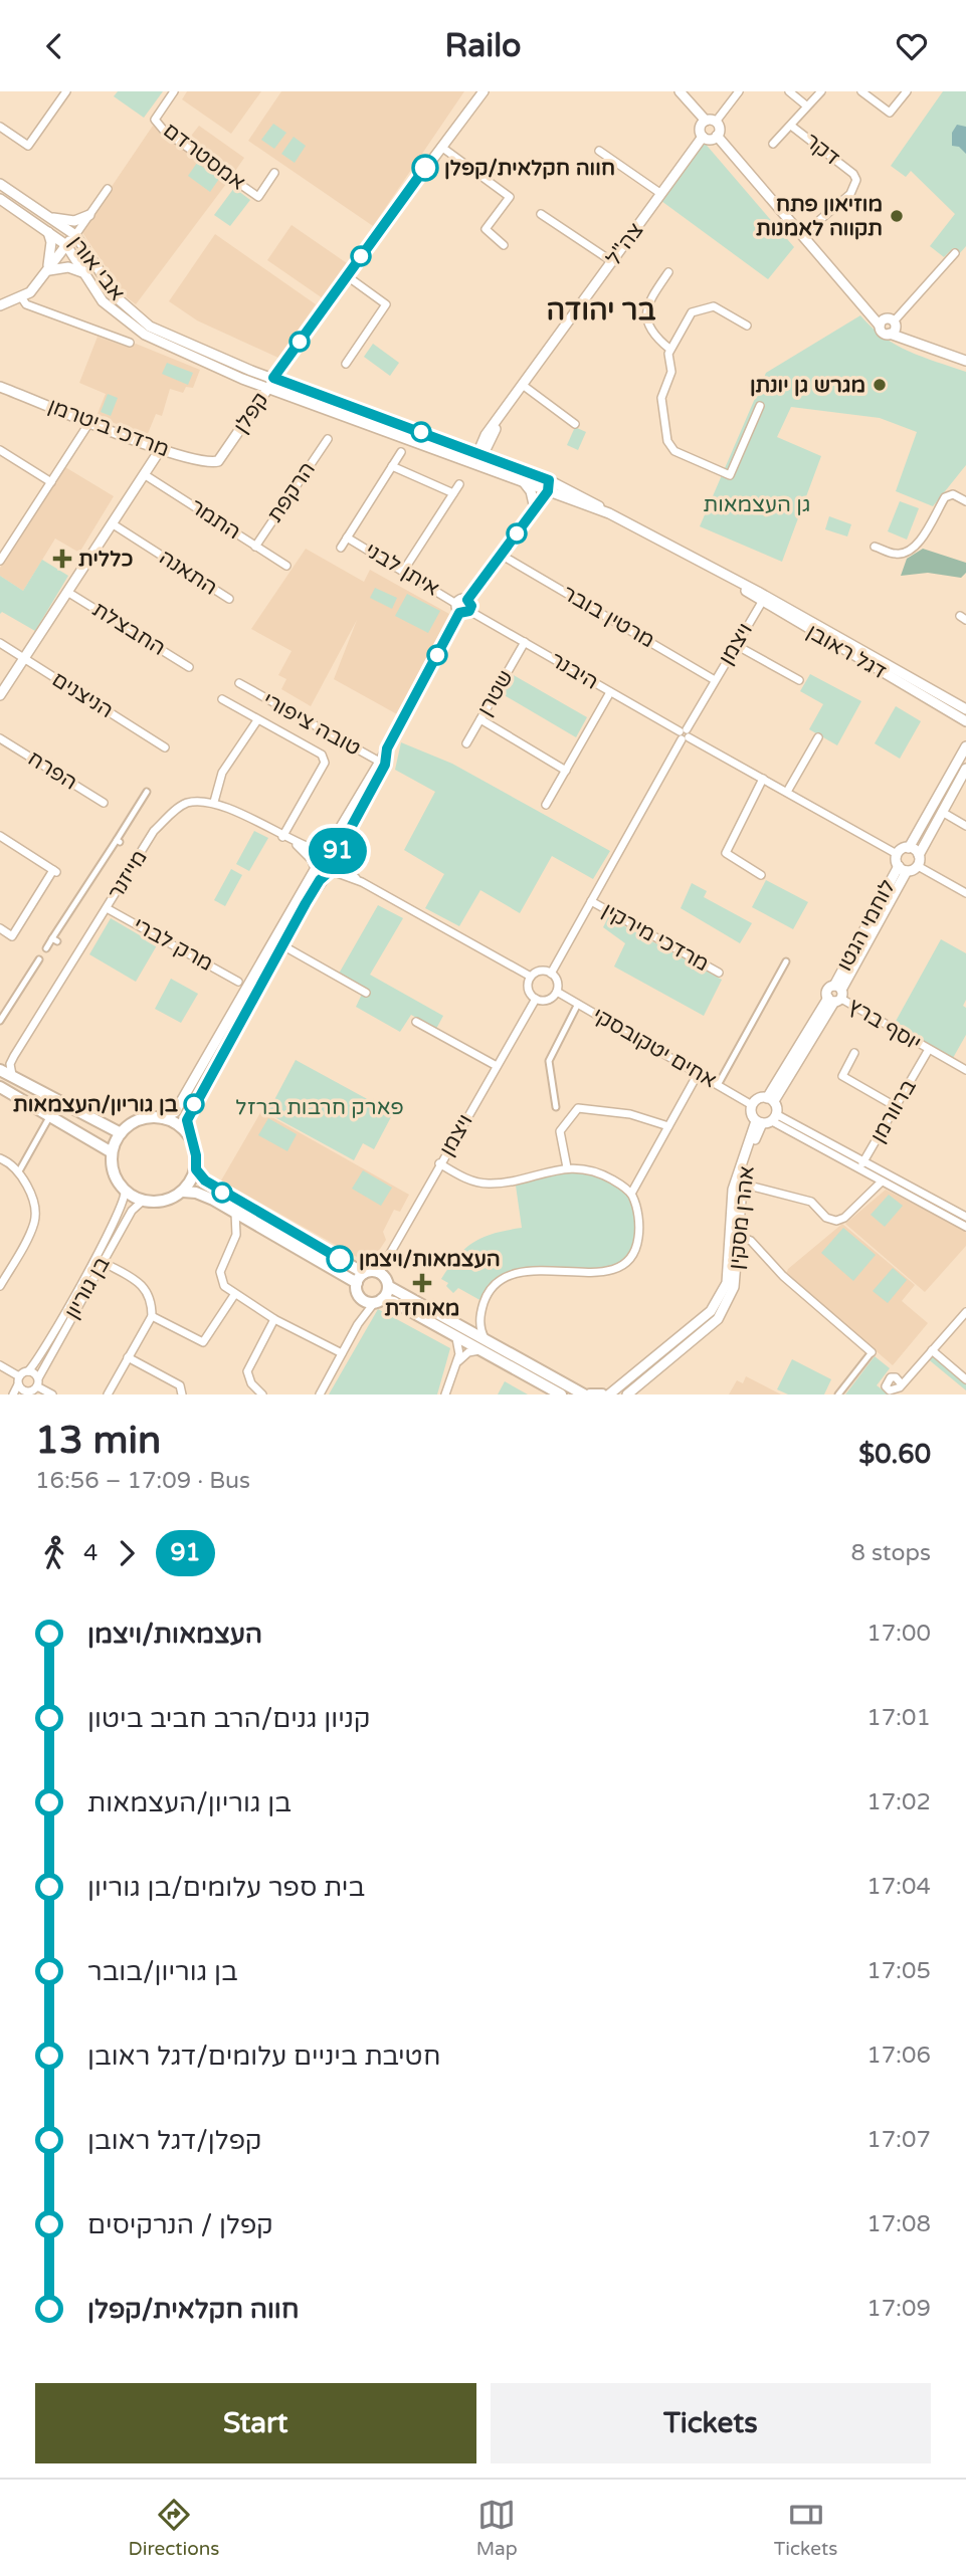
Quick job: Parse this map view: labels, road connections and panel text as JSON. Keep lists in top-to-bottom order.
{
  "streets": {
    "street": [
      "דקר",
      "אמסטרדם",
      "צה\"ל",
      "אבי אורן",
      "קפלן",
      "מרדכי ביטרמן",
      "הרקפת",
      "התמר",
      "איתן לבני",
      "התאנה",
      "מרטין בובר",
      "החבצלת",
      "ויצמן",
      "דגל ראובן",
      "היבנר",
      "שטרן",
      "הניצנים",
      "טובה ציפורי",
      "הפרח",
      "מייזנר",
      "לוחמי הגטו",
      "מרדכי מירקין",
      "מרק לברי",
      "יוסף ברץ",
      "אחים יטקובסקי",
      "ברוורמן",
      "אהרן מסקין",
      "בן גוריון"
    ]
  },
  "crossings": [
    ["צה\"ל", "דגל ראובן"],
    ["אבי אורן", "קפלן"],
    ["אבי אורן", "דגל ראובן"],
    ["קפלן", "מרדכי ביטרמן"],
    ["קפלן", "דגל ראובן"],
    ["הרקפת", "התמר"],
    ["איתן לבני", "היבנר"],
    ["מרטין בובר", "ויצמן"],
    ["ויצמן", "דגל ראובן"],
    ["ויצמן", "היבנר"],
    ["ויצמן", "מרדכי מירקין"],
    ["ויצמן", "אחים יטקובסקי"],
    ["היבנר", "שטרן"],
    ["מייזנר", "מרק לברי"],
    ["לוחמי הגטו", "יוסף ברץ"],
    ["יוסף ברץ", "ברוורמן"]
  ],
  "districts": ["בר יהודה"],
  "parks": ["גן העצמאות", "פארק חרבות ברזל"],
  "places": {
    "other": [
      "חווה חקלאית/קפלן",
      "מוזיאון פתח תקווה לאמנות",
      "מגרש גן יונתן",
      "בן גוריון/העצמאות",
      "העצמאות/ויצמן"
    ],
    "health": ["כללית", "מאוחדת"]
  },
  "lines": ["bus line 91"],
  "page": {
    "header": "Railo",
    "on_map": "91",
    "heading": ["13 min", "16:56 – 17:09 · Bus", "$0.60"],
    "legs": ["4", "91", "8 stops"],
    "list": [
      {
        "name": "העצמאות/ויצמן",
        "value": "17:00"
      },
      {
        "name": "קניון גנים/הרב חביב ביטון",
        "value": "17:01"
      },
      {
        "name": "בן גוריון/העצמאות",
        "value": "17:02"
      },
      {
        "name": "בית ספר עלומים/בן גוריון",
        "value": "17:04"
      },
      {
        "name": "בן גוריון/בובר",
        "value": "17:05"
      },
      {
        "name": "חטיבת ביניים עלומים/דגל ראובן",
        "value": "17:06"
      },
      {
        "name": "קפלן/דגל ראובן",
        "value": "17:07"
      },
      {
        "name": "קפלן / הנרקיסים",
        "value": "17:08"
      },
      {
        "name": "חווה חקלאית/קפלן",
        "value": "17:09"
      }
    ],
    "buttons": ["Start", "Tickets"],
    "tabs": ["Directions", "Map", "Tickets"]
  }
}
